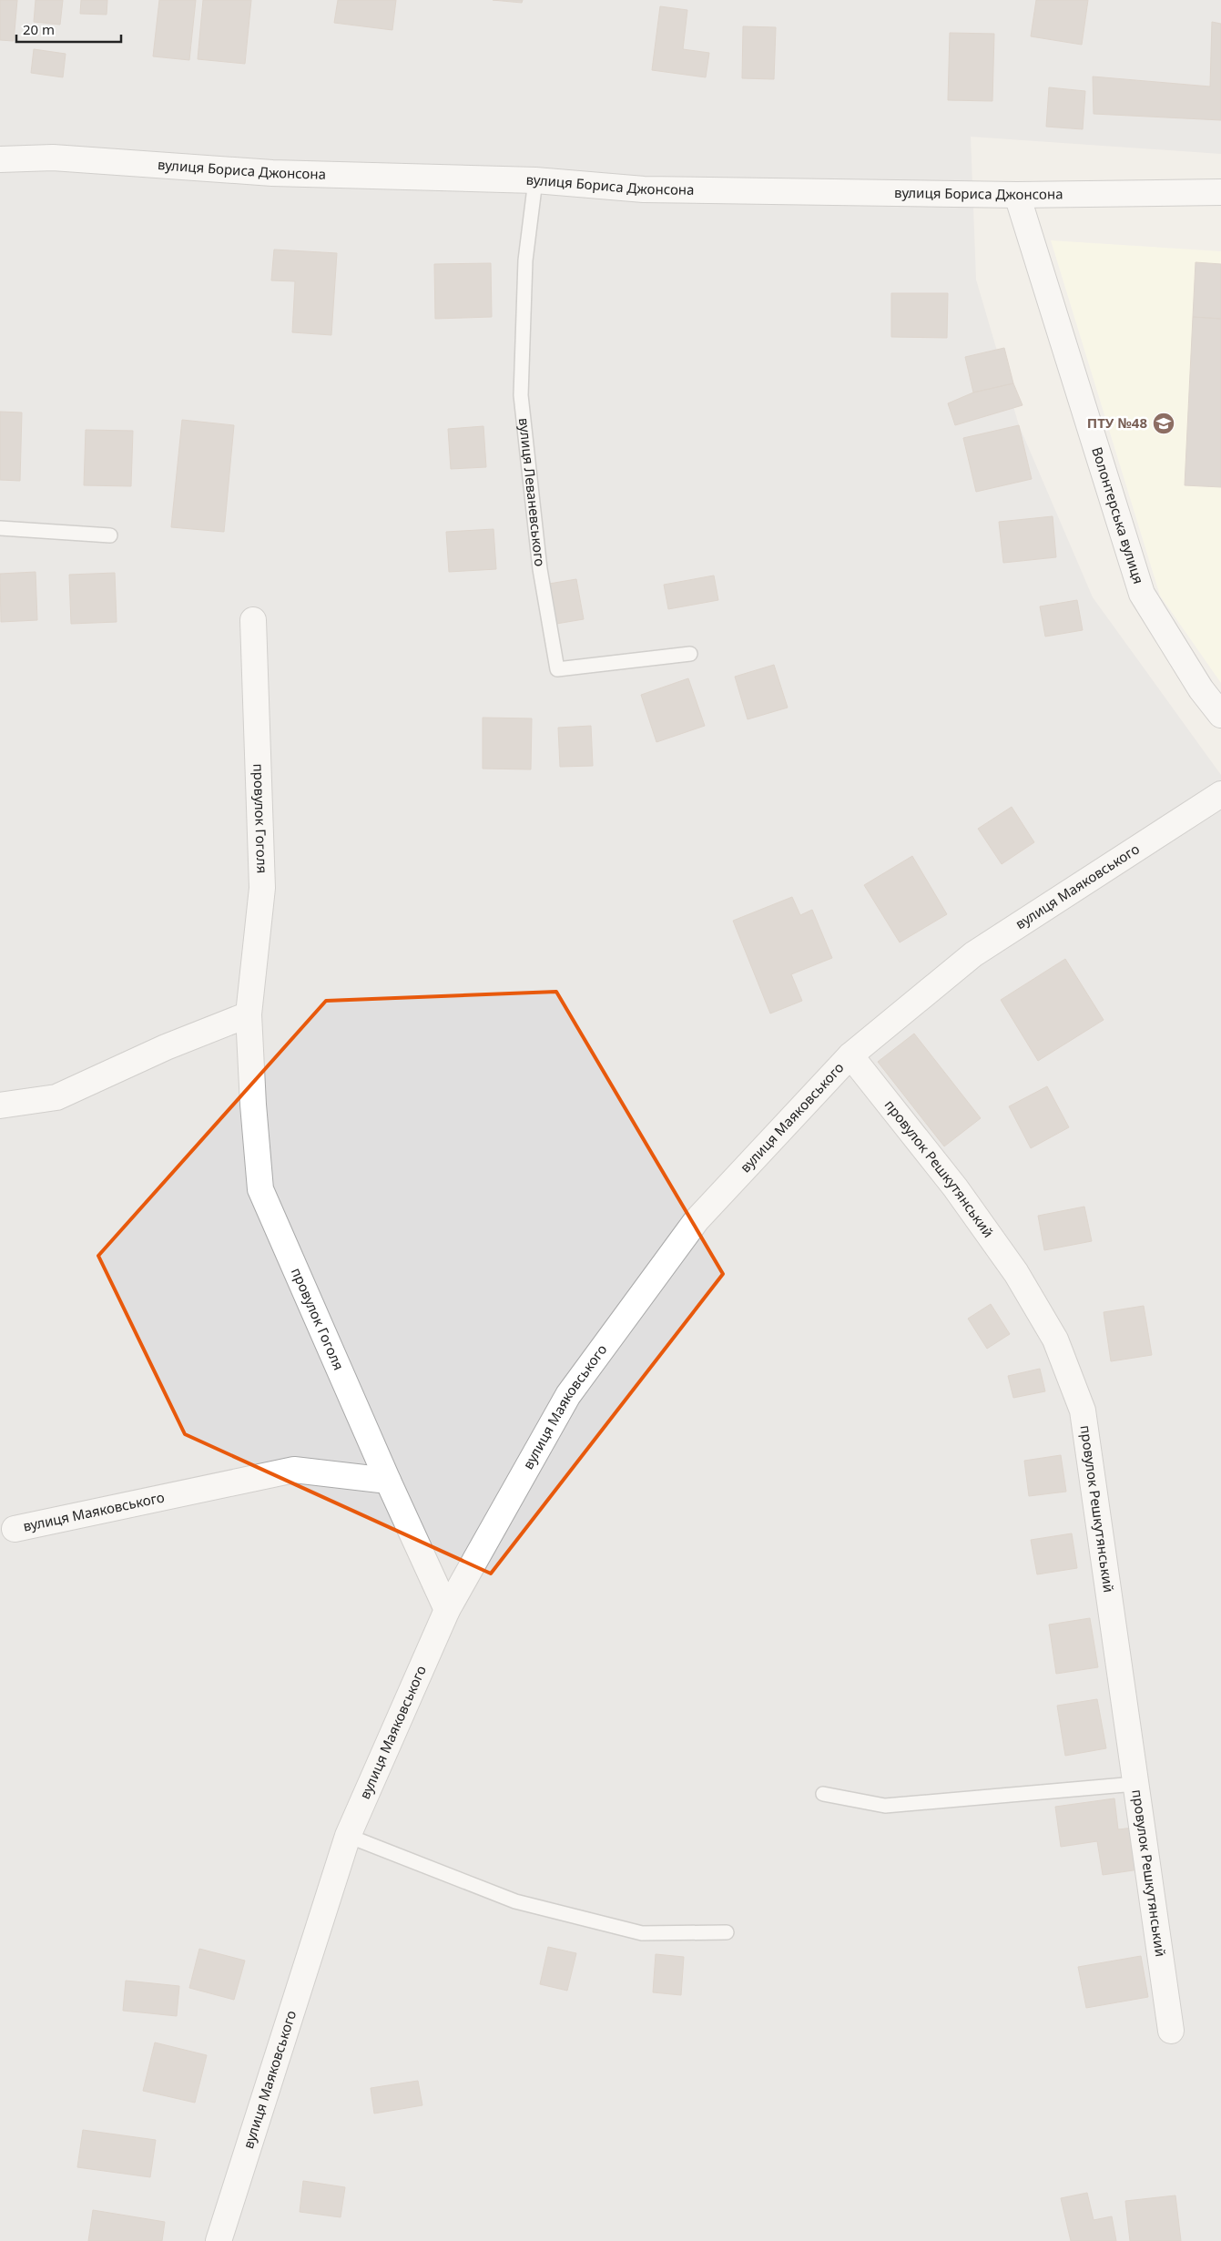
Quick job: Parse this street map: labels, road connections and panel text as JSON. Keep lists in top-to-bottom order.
{
  "streets": {
    "street": [
      "вулиця Бориса Джонсона",
      "Волонтерська вулиця",
      "провулок Гоголя",
      "вулиця Маяковського",
      "провулок Решкутянський"
    ],
    "lane": ["вулиця Леваневського"]
  },
  "crossings": [
    ["вулиця Бориса Джонсона", "вулиця Леваневського"],
    ["вулиця Бориса Джонсона", "Волонтерська вулиця"],
    ["провулок Гоголя", "вулиця Маяковського"],
    ["вулиця Маяковського", "провулок Решкутянський"]
  ],
  "places": {
    "school or university": ["ПТУ №48"]
  },
  "scale_bar": "20 m"
}
